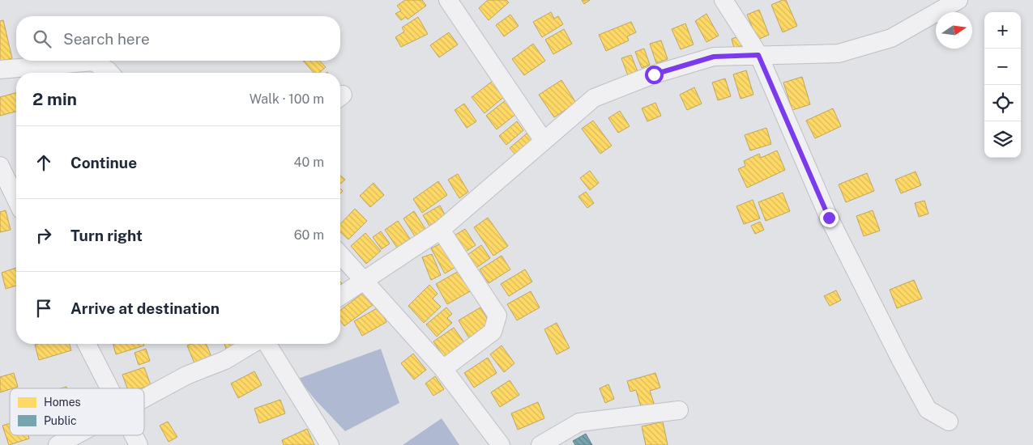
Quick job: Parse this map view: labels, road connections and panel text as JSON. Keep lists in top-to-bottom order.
{
  "legend": ["Homes", "Public"],
  "north": "right",
  "page": {
    "map_buttons": ["+", "−"],
    "search": "Search here",
    "heading": ["2 min", "Walk · 100 m"],
    "list": [
      ["Continue", "40 m"],
      ["Turn right", "60 m"],
      "Arrive at destination"
    ]
  }
}
